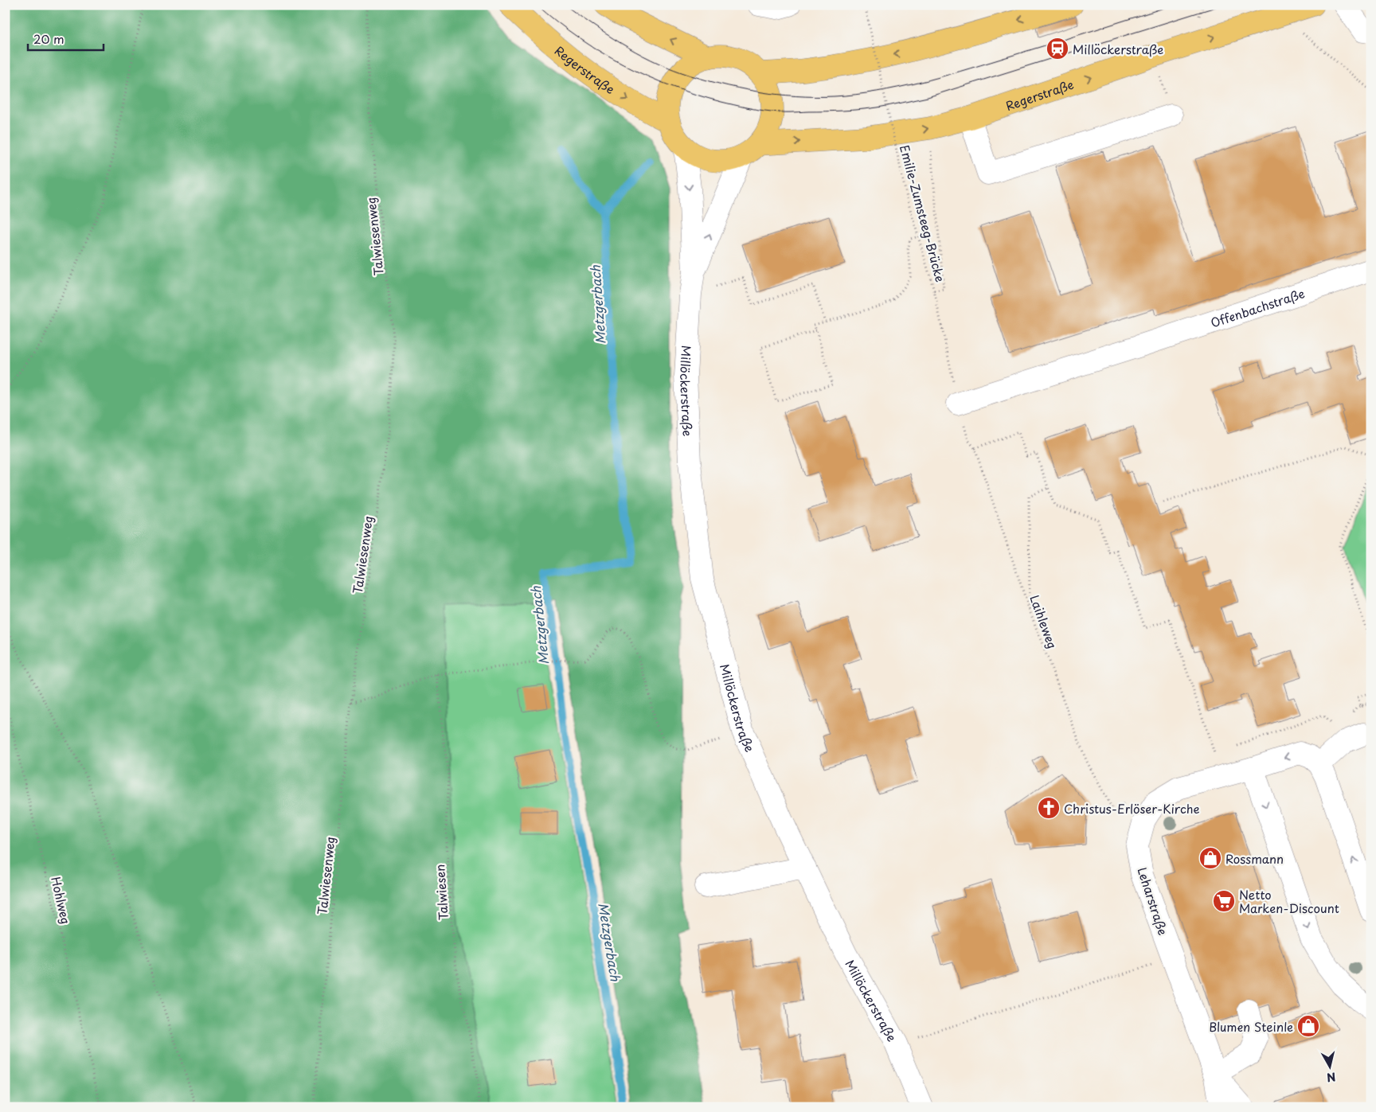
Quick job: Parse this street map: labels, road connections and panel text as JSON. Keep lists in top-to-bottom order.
{
  "streets": {
    "main road": ["Regerstraße"],
    "street": ["Offenbachstraße", "Millöckerstraße", "Leharstraße"],
    "path": [
      "Emilie-Zumsteeg-Brücke",
      "Talwiesenweg",
      "Laihleweg",
      "Talwiesen",
      "Hohlweg"
    ]
  },
  "crossings": [
    ["Regerstraße", "Millöckerstraße"],
    ["Emilie-Zumsteeg-Brücke", "Offenbachstraße"],
    ["Emilie-Zumsteeg-Brücke", "Laihleweg"],
    ["Offenbachstraße", "Laihleweg"],
    ["Laihleweg", "Leharstraße"]
  ],
  "water": ["Metzgerbach"],
  "places": {
    "station": ["Millöckerstraße"],
    "church": ["Christus-Erlöser-Kirche"],
    "shop": ["Rossmann", "Blumen Steinle"],
    "supermarket": ["Netto Marken-Discount"]
  },
  "scale_bar": "20 m",
  "north": "bottom"
}
